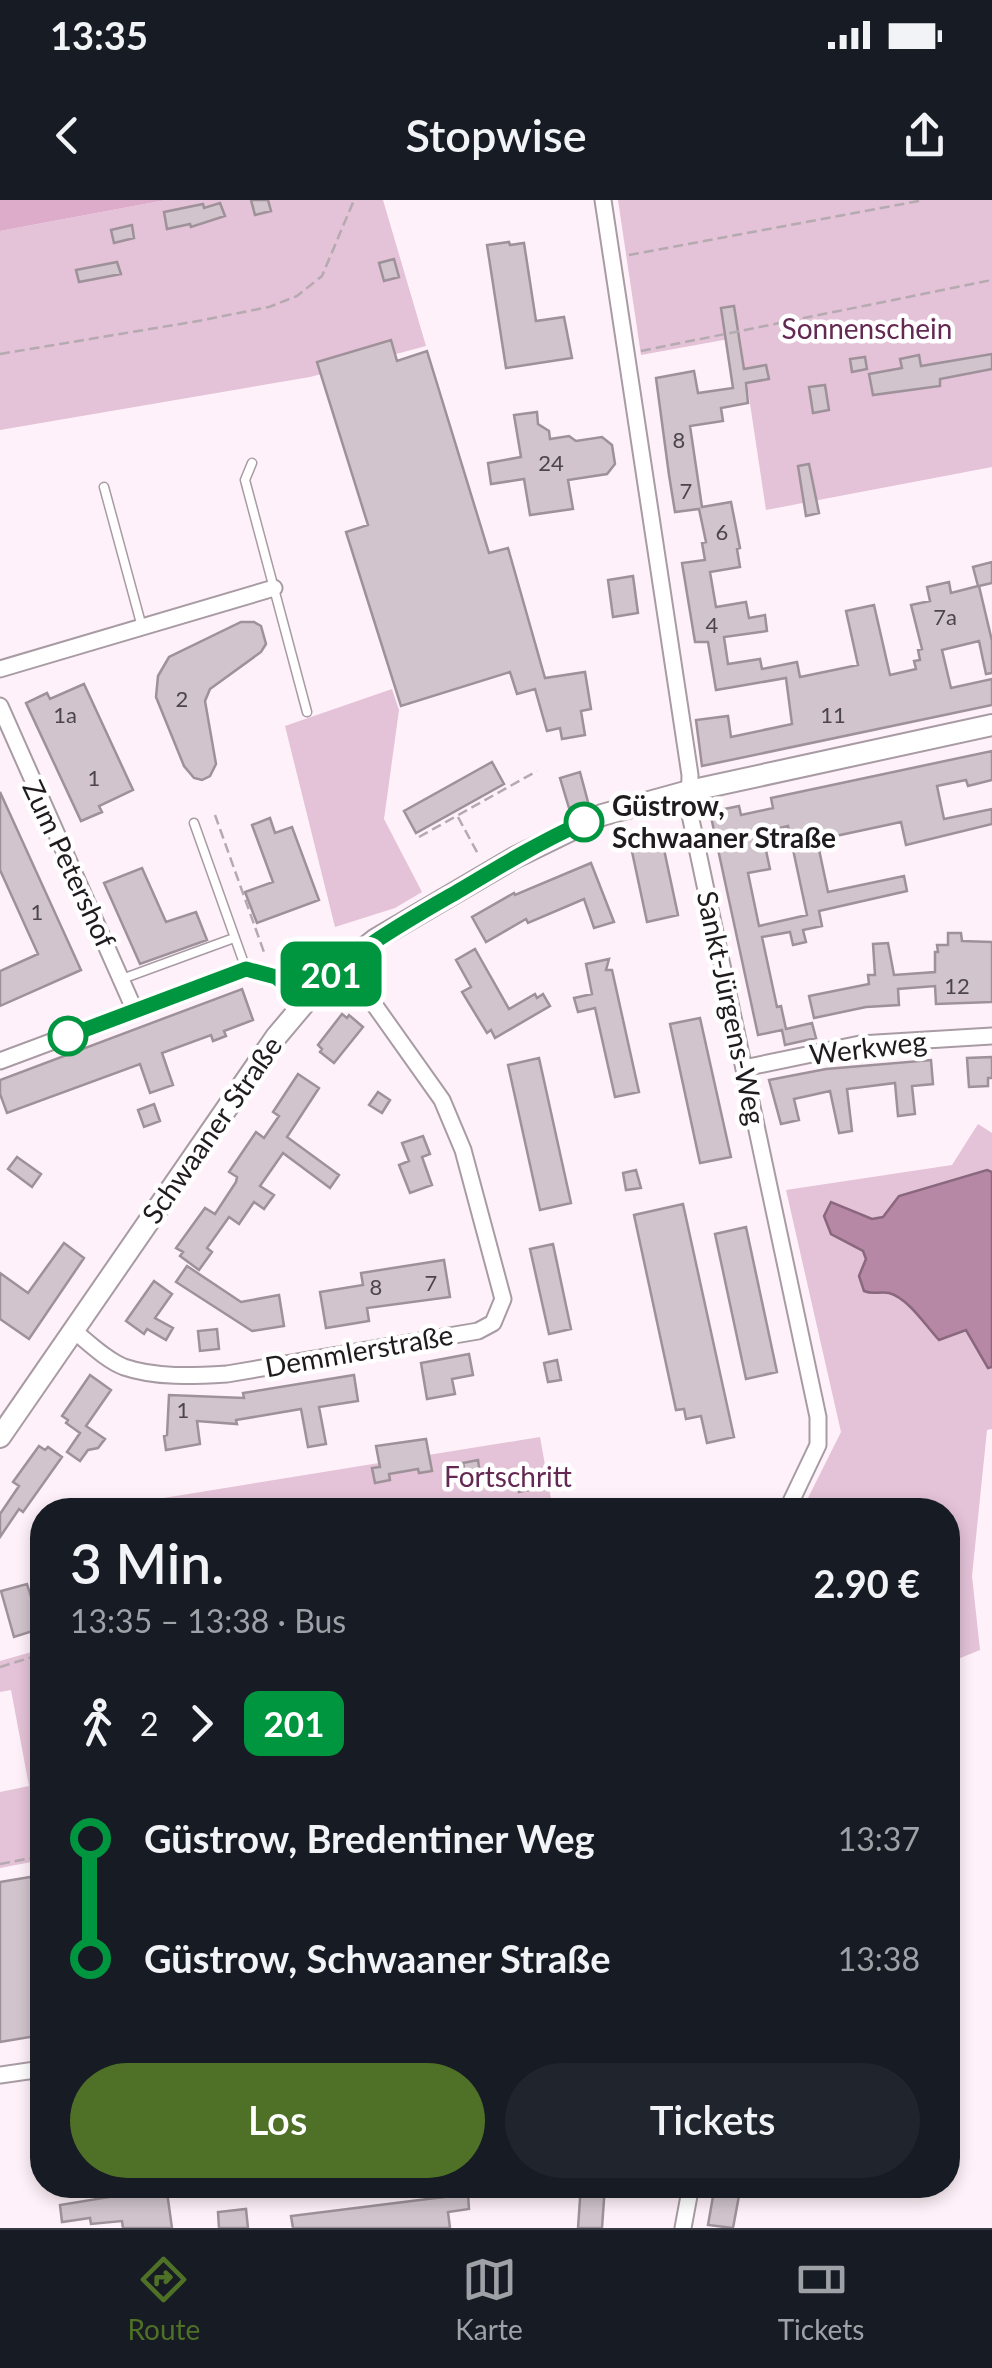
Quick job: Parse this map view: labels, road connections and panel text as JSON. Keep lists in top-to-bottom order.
{
  "streets": {
    "main road": ["Schwaaner Straße"],
    "street": [
      "Zum Petershof",
      "Sankt-Jürgens-Weg",
      "Werkweg",
      "Demmlerstraße"
    ]
  },
  "crossings": [
    ["Sankt-Jürgens-Weg", "Werkweg"],
    ["Sankt-Jürgens-Weg", "Schwaaner Straße"],
    ["Schwaaner Straße", "Demmlerstraße"]
  ],
  "parks": ["Sonnenschein", "Fortschritt"],
  "places": ["Güstrow, Schwaaner Straße"],
  "lines": ["bus line 201"],
  "house_numbers": [
    "8",
    "24",
    "7",
    "6",
    "7a",
    "4",
    "2",
    "1a",
    "11",
    "1",
    "1",
    "12",
    "7",
    "8",
    "1"
  ],
  "page": {
    "status": "13:35",
    "header": "Stopwise",
    "on_map": "201",
    "heading": ["3 Min.", "13:35 – 13:38 · Bus", "2.90 €"],
    "legs": ["2", "201"],
    "list": [
      {
        "name": "Güstrow, Bredentiner Weg",
        "value": "13:37"
      },
      {
        "name": "Güstrow, Schwaaner Straße",
        "value": "13:38"
      }
    ],
    "buttons": ["Los", "Tickets"],
    "tabs": ["Route", "Karte", "Tickets"]
  }
}
